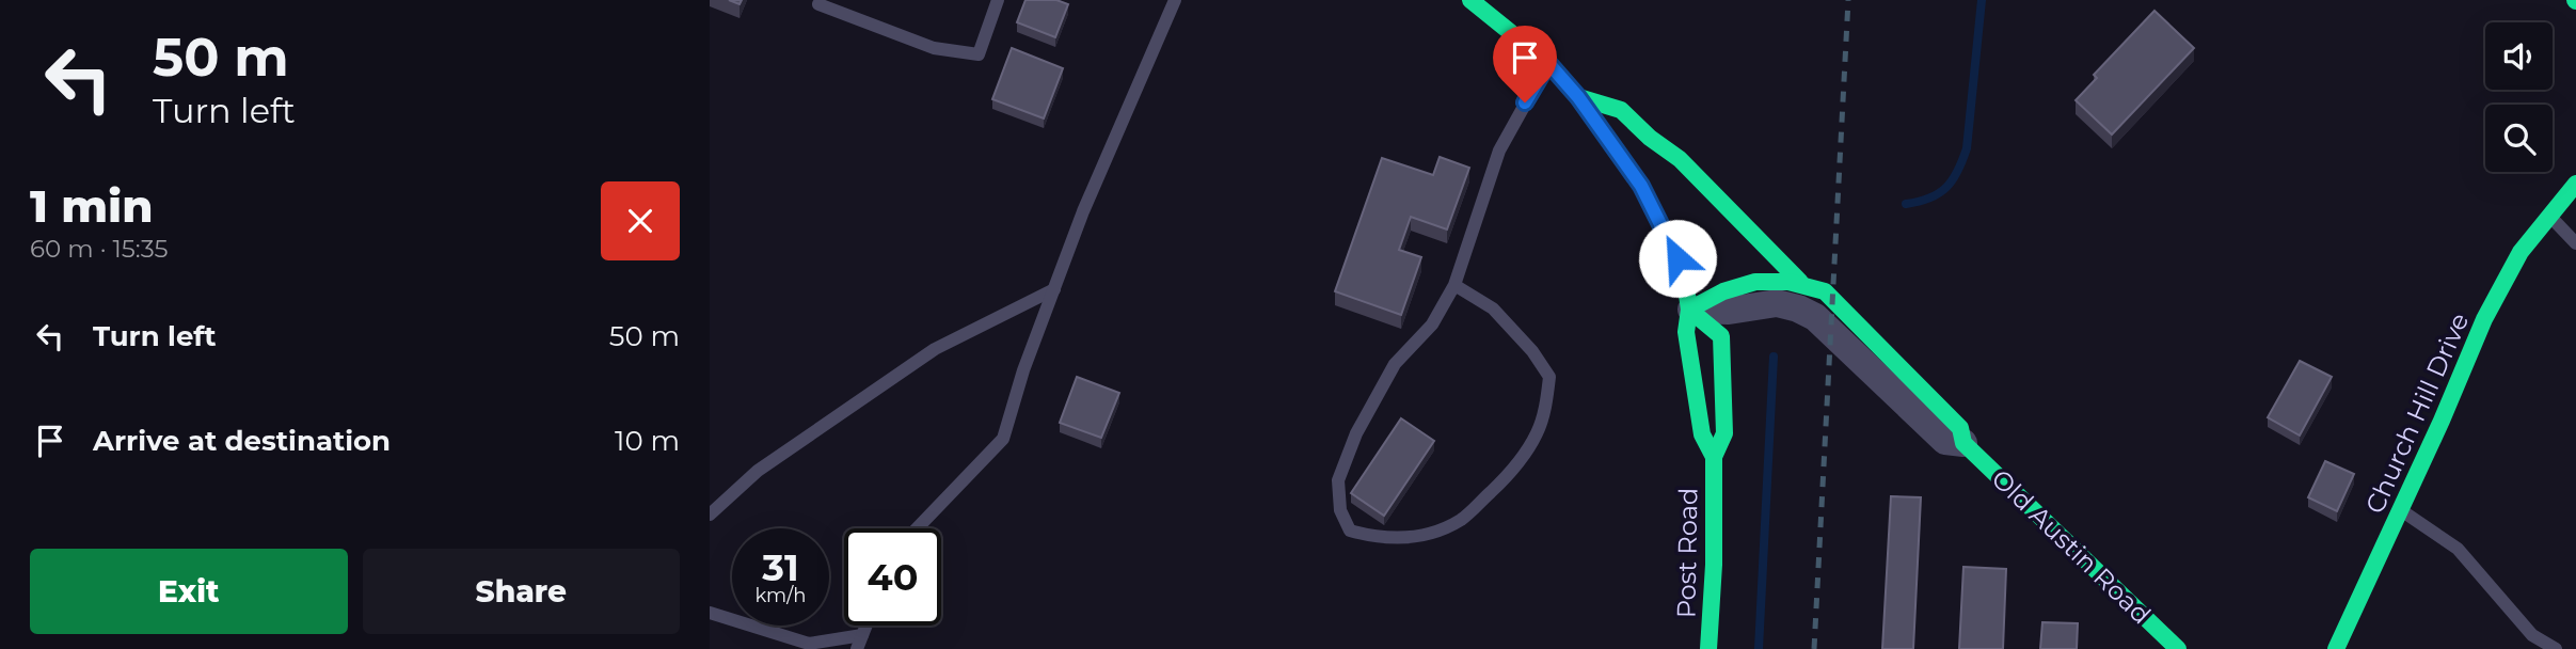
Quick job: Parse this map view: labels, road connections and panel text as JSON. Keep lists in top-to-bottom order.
{
  "streets": {
    "street": ["Church Hill Drive", "Old Austin Road", "Post Road"]
  },
  "crossings": [
    ["Old Austin Road", "Post Road"]
  ],
  "page": {
    "turn": ["50 m", "Turn left"],
    "heading": ["1 min", "60 m · 15:35"],
    "list": [
      {
        "name": "Turn left",
        "value": "50 m"
      },
      {
        "name": "Arrive at destination",
        "value": "10 m"
      }
    ],
    "speed": "31 km/h",
    "limit": "40",
    "buttons": ["Exit", "Share"]
  }
}
